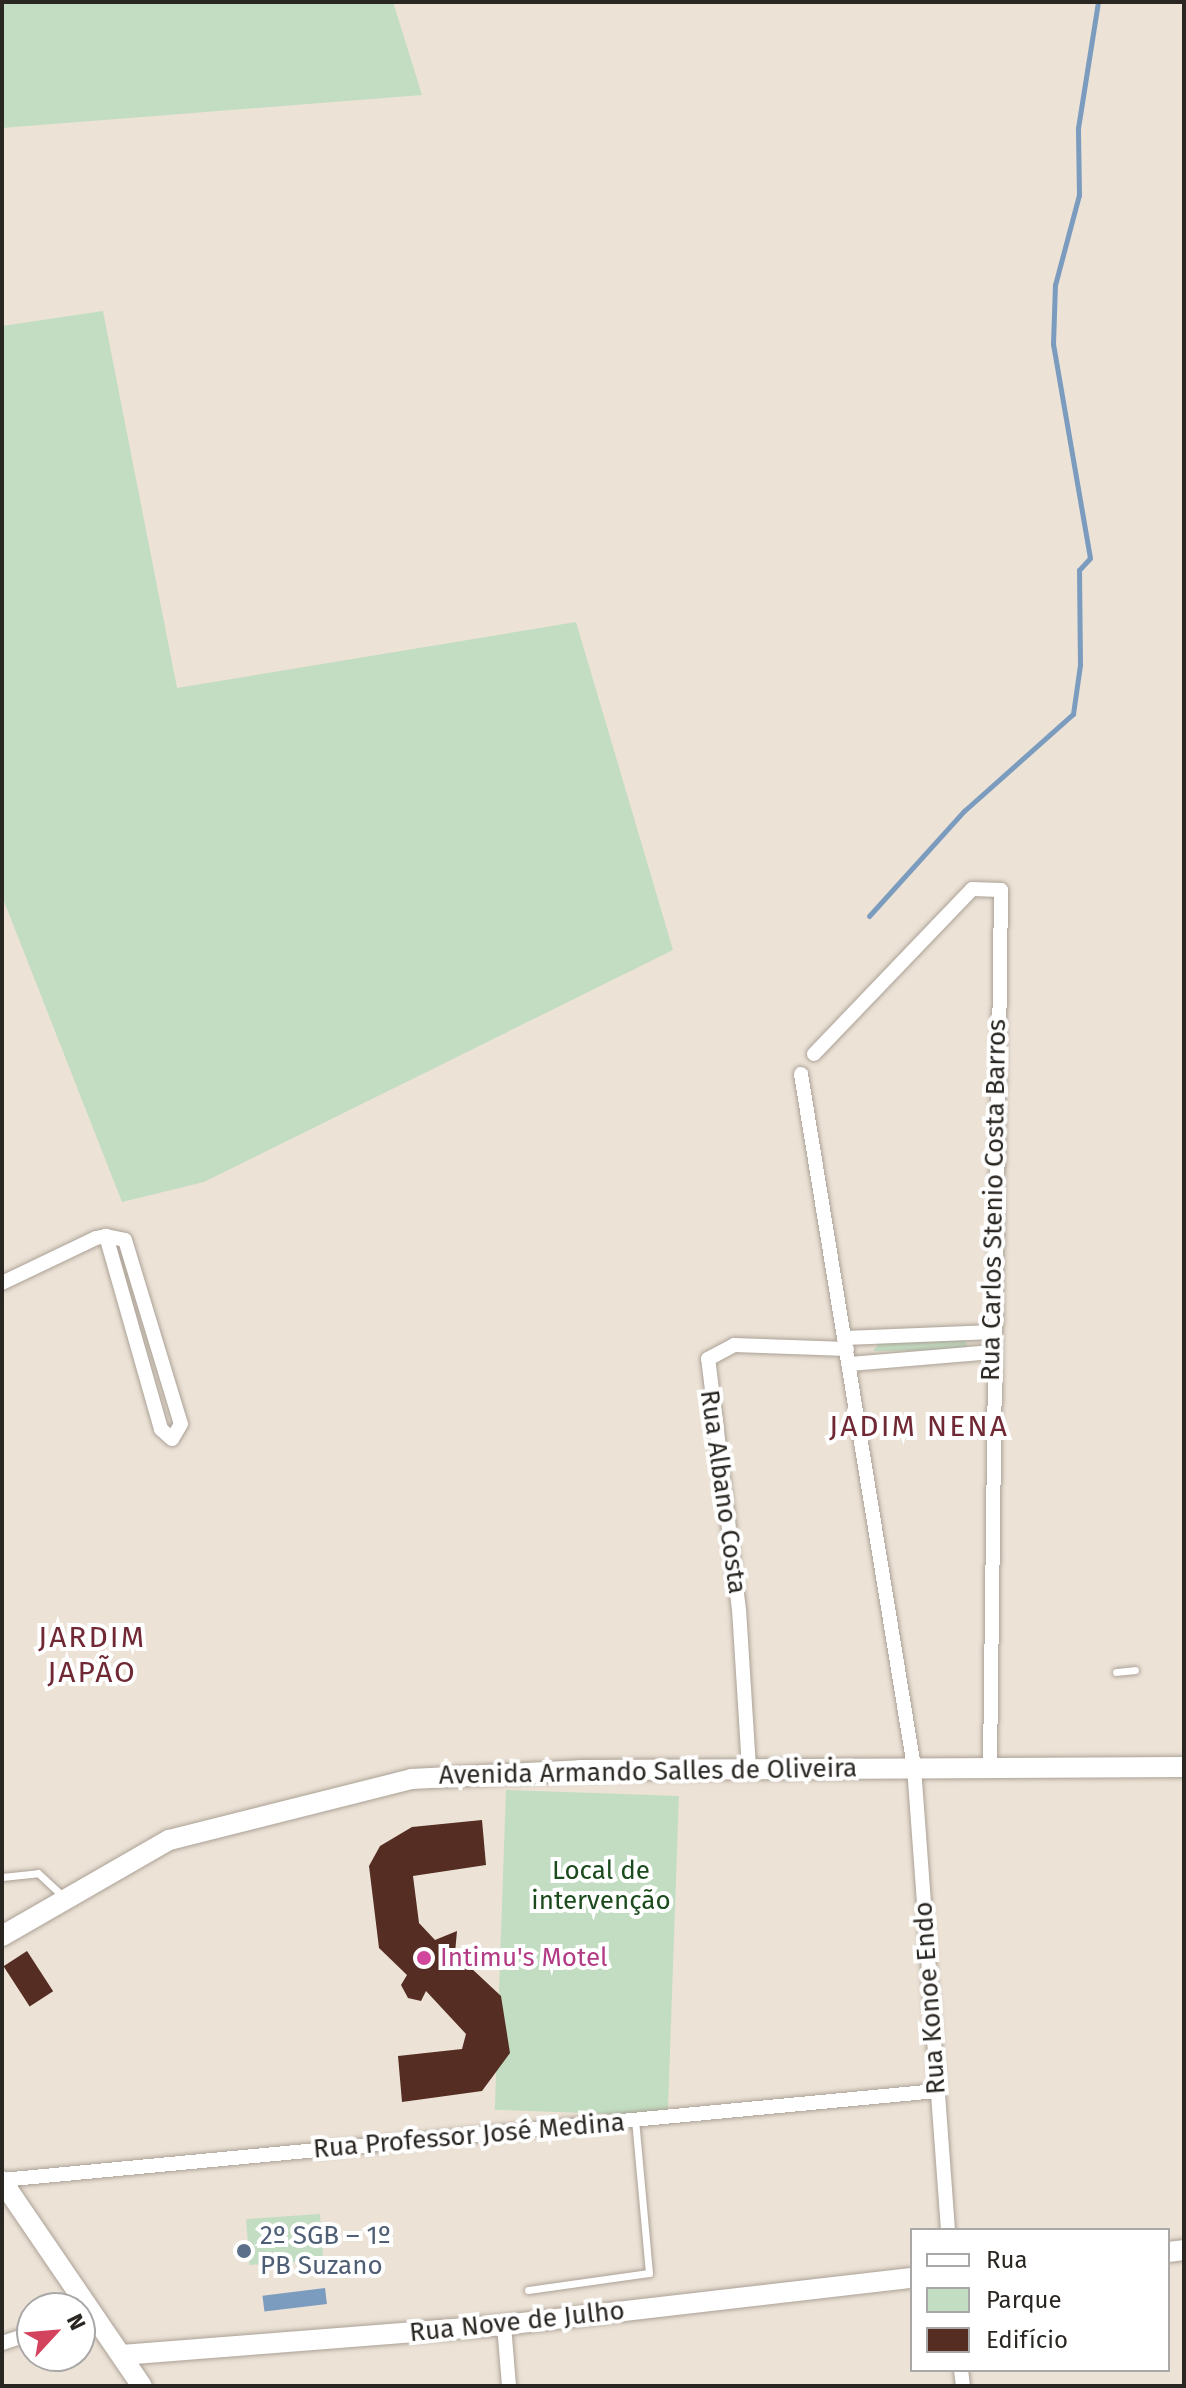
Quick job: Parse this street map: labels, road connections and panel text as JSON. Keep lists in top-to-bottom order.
{
  "streets": {
    "main road": ["Avenida Armando Salles de Oliveira", "Rua Nove de Julho"],
    "street": [
      "Rua Carlos Stenio Costa Barros",
      "Rua Albano Costa",
      "Rua Konoe Endo",
      "Rua Professor José Medina"
    ]
  },
  "crossings": [
    ["Rua Carlos Stenio Costa Barros", "Rua Albano Costa"],
    ["Rua Carlos Stenio Costa Barros", "Avenida Armando Salles de Oliveira"],
    ["Rua Albano Costa", "Avenida Armando Salles de Oliveira"],
    ["Rua Albano Costa", "Rua Konoe Endo"],
    ["Avenida Armando Salles de Oliveira", "Rua Konoe Endo"],
    ["Rua Konoe Endo", "Rua Professor José Medina"]
  ],
  "districts": ["JADIM NENA", "JARDIM JAPÃO"],
  "parks": ["Local de intervenção"],
  "places": ["Intimu's Motel", "2º SGB – 1º PB Suzano"],
  "legend": ["Rua", "Parque", "Edifício"],
  "north": "top right"
}
